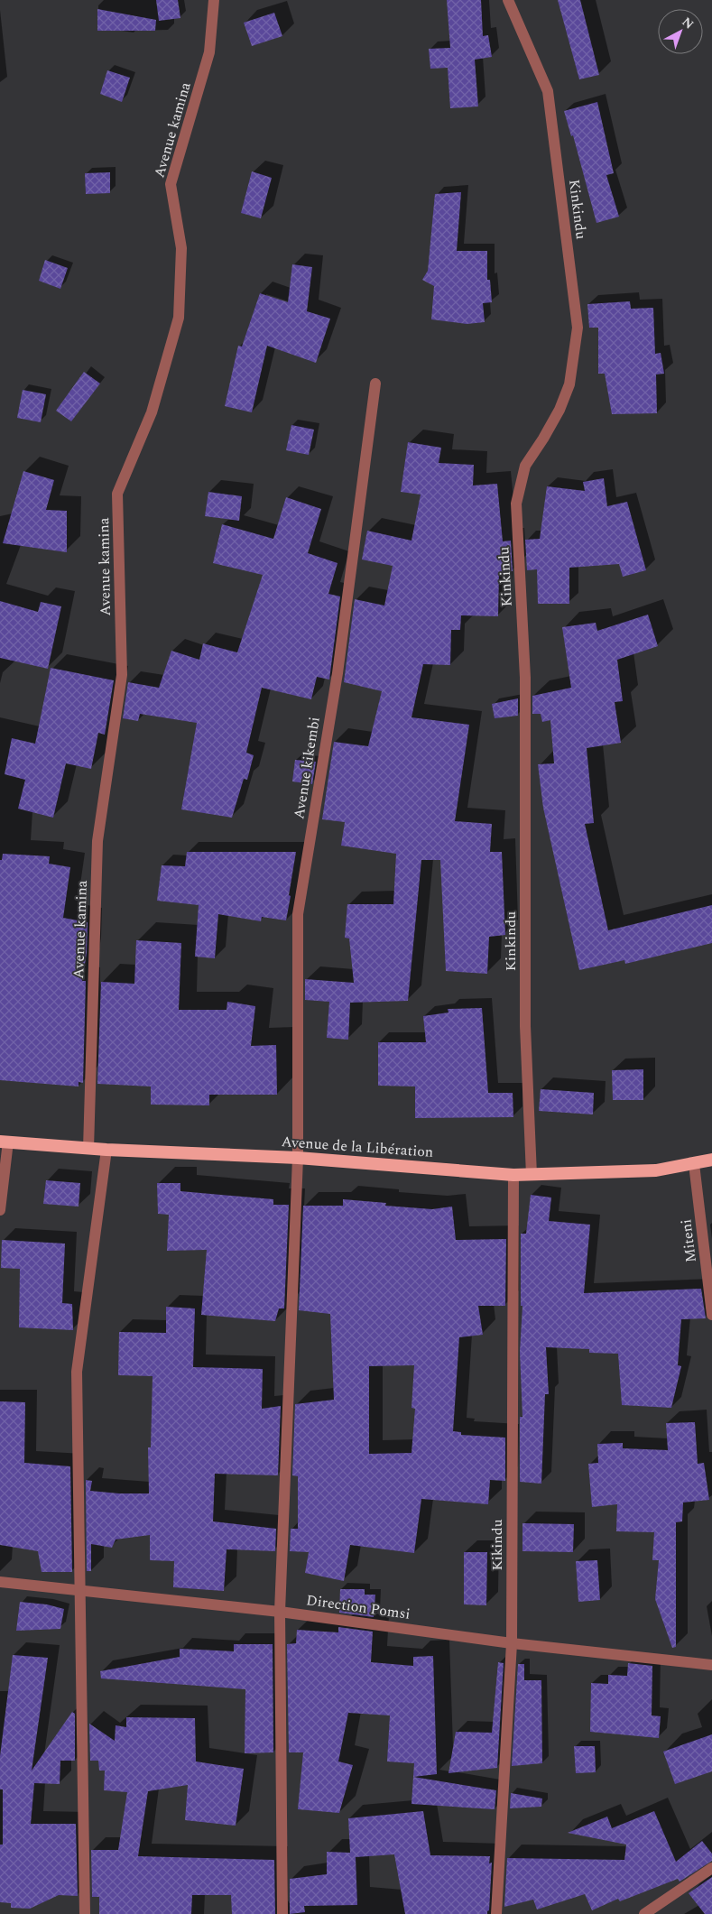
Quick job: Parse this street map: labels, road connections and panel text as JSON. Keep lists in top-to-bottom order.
{
  "streets": {
    "highway": ["Avenue de la Libération"],
    "street": [
      "Avenue kamina",
      "Kinkindu",
      "Avenue kikembi",
      "Miteni",
      "Kikindu",
      "Direction Pomsi"
    ]
  },
  "crossings": [
    ["Avenue kamina", "Avenue de la Libération"],
    ["Kinkindu", "Avenue de la Libération"],
    ["Avenue kikembi", "Avenue de la Libération"],
    ["Avenue kikembi", "Direction Pomsi"],
    ["Avenue de la Libération", "Miteni"],
    ["Avenue de la Libération", "Kikindu"],
    ["Kikindu", "Direction Pomsi"]
  ],
  "north": "top right"
}
